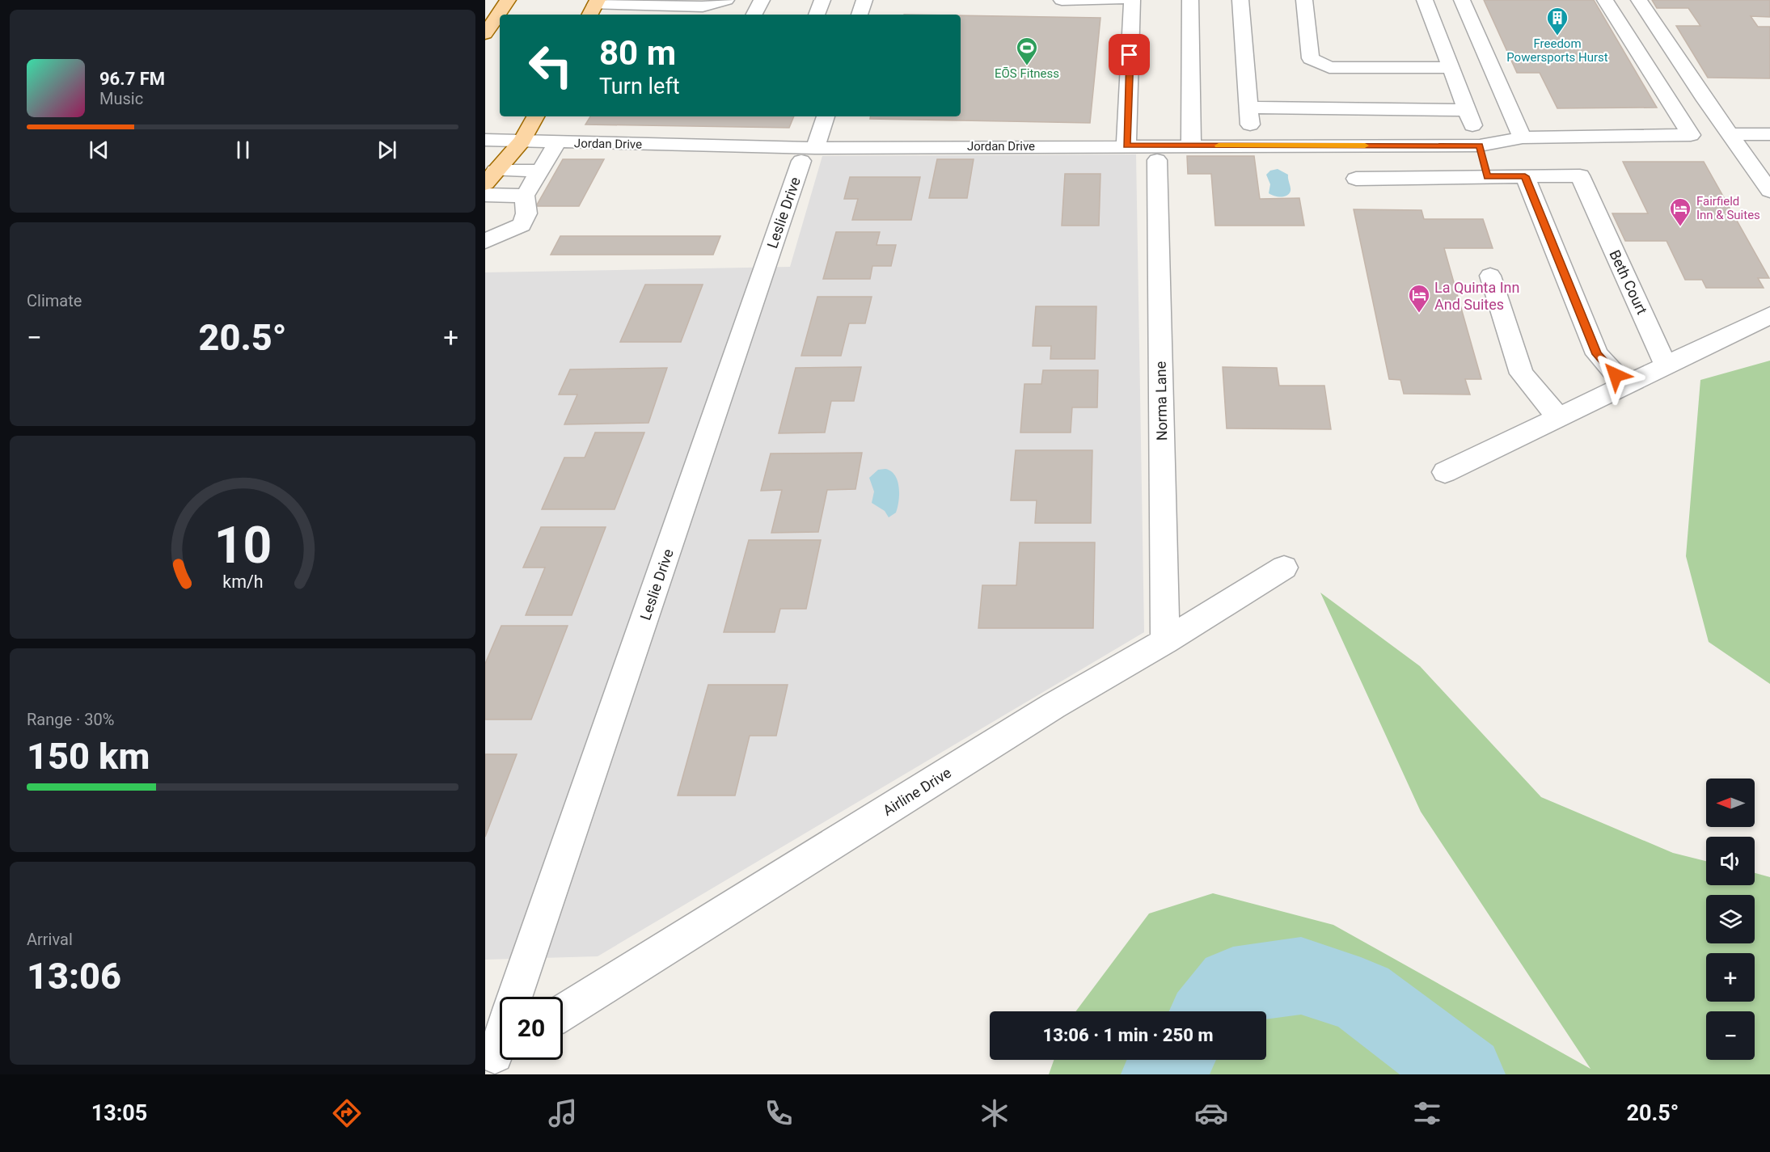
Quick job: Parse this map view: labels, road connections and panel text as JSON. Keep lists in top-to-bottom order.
{
  "streets": {
    "street": [
      "Jordan Drive",
      "Leslie Drive",
      "Beth Court",
      "Norma Lane",
      "Airline Drive"
    ]
  },
  "crossings": [
    ["Jordan Drive", "Leslie Drive"],
    ["Norma Lane", "Airline Drive"]
  ],
  "places": {
    "building": ["Freedom Powersports Hurst"],
    "sports": ["EŌS Fitness"],
    "hotel": ["Fairfield Inn & Suites", "La Quinta Inn And Suites"]
  },
  "north": "left",
  "page": {
    "turn": ["80 m", "Turn left"],
    "song": ["96.7 FM", "Music"],
    "tile": [
      "Climate",
      ["Range · 30%", "150 km"],
      ["Arrival", "13:06"]
    ],
    "heat": ["−", "20.5°", "+"],
    "map_buttons": ["+", "−"],
    "limit": "20",
    "trip": "13:06 · 1 min · 250 m",
    "tabs": ["13:05", "20.5°"],
    "gauge": ["10", "km/h"]
  }
}
